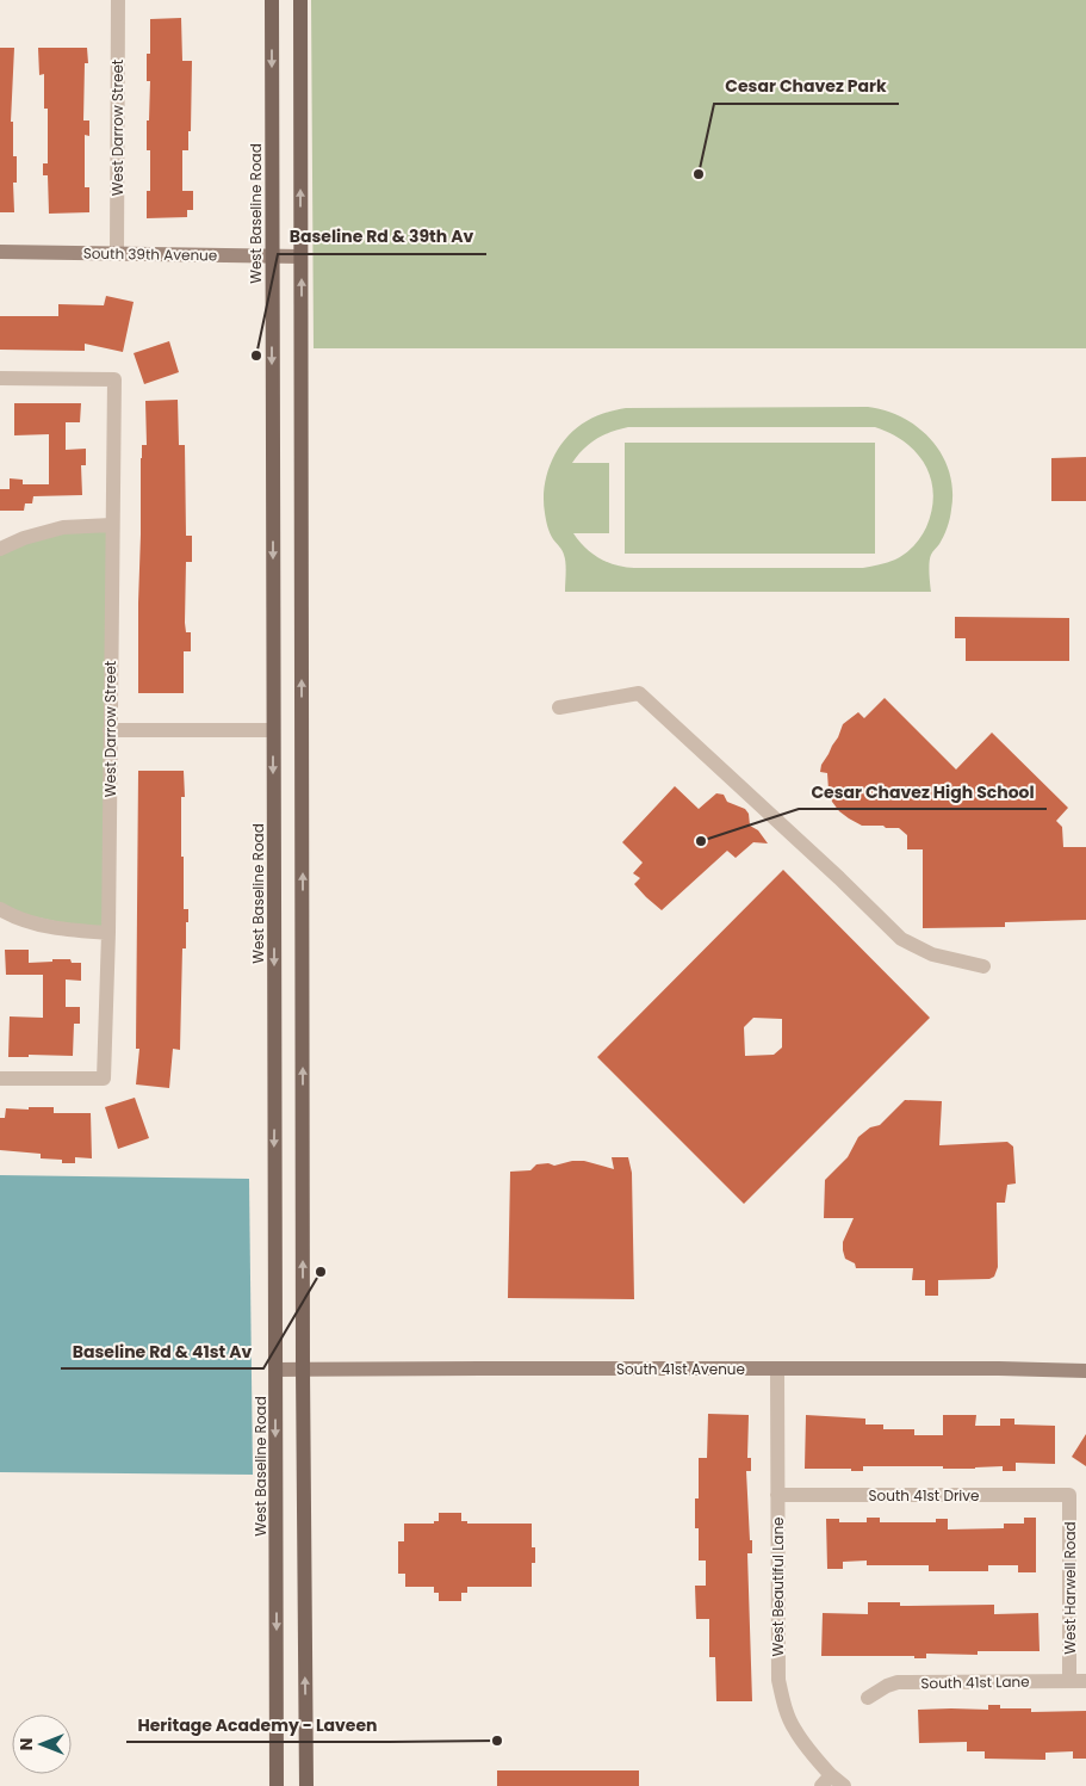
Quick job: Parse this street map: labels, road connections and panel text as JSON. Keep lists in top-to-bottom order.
{
  "streets": {
    "main road": ["West Baseline Road"],
    "street": [
      "West Darrow Street",
      "South 39th Avenue",
      "South 41st Avenue",
      "South 41st Drive",
      "West Beautiful Lane",
      "West Harwell Road",
      "South 41st Lane"
    ]
  },
  "crossings": [
    ["West Darrow Street", "South 39th Avenue"],
    ["West Baseline Road", "South 39th Avenue"],
    ["West Baseline Road", "South 41st Avenue"],
    ["South 41st Avenue", "West Beautiful Lane"],
    ["South 41st Drive", "West Beautiful Lane"],
    ["South 41st Drive", "West Harwell Road"],
    ["West Harwell Road", "South 41st Lane"]
  ],
  "places": [
    "Cesar Chavez Park",
    "Baseline Rd & 39th Av",
    "Cesar Chavez High School",
    "Baseline Rd & 41st Av",
    "Heritage Academy - Laveen"
  ],
  "north": "left"
}
